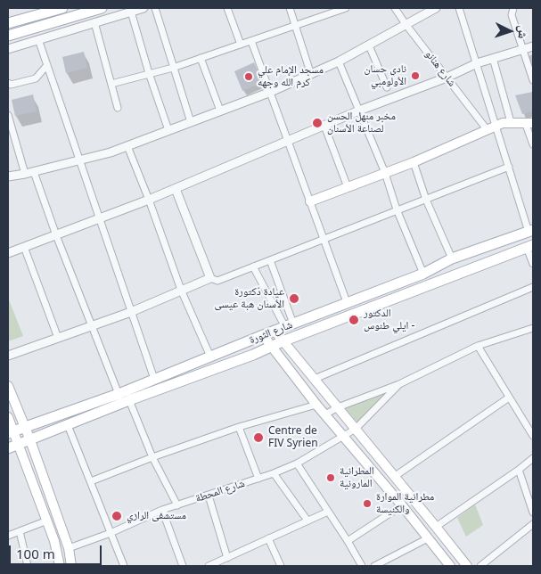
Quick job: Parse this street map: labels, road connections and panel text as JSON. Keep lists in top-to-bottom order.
{
  "streets": {
    "main road": ["شارع الثورة"],
    "street": ["شارع هنانو", "شارع المحطة"]
  },
  "places": [
    "نادي حسان الأولومبي",
    "مسجد الإمام علي كرم الله وجهه",
    "مخبر منهل الحسن لصناعة الأسنان",
    "عيادة دّكتورة الأسنان هبة عيسى",
    "الدكتور ايلي طنوس -",
    "Centre de FIV Syrien",
    "المطرانية المارونية",
    "مطرانية الموارة والكنيسة",
    "مستشفى الرازي"
  ],
  "scale_bar": "100 m",
  "north": "right"
}
